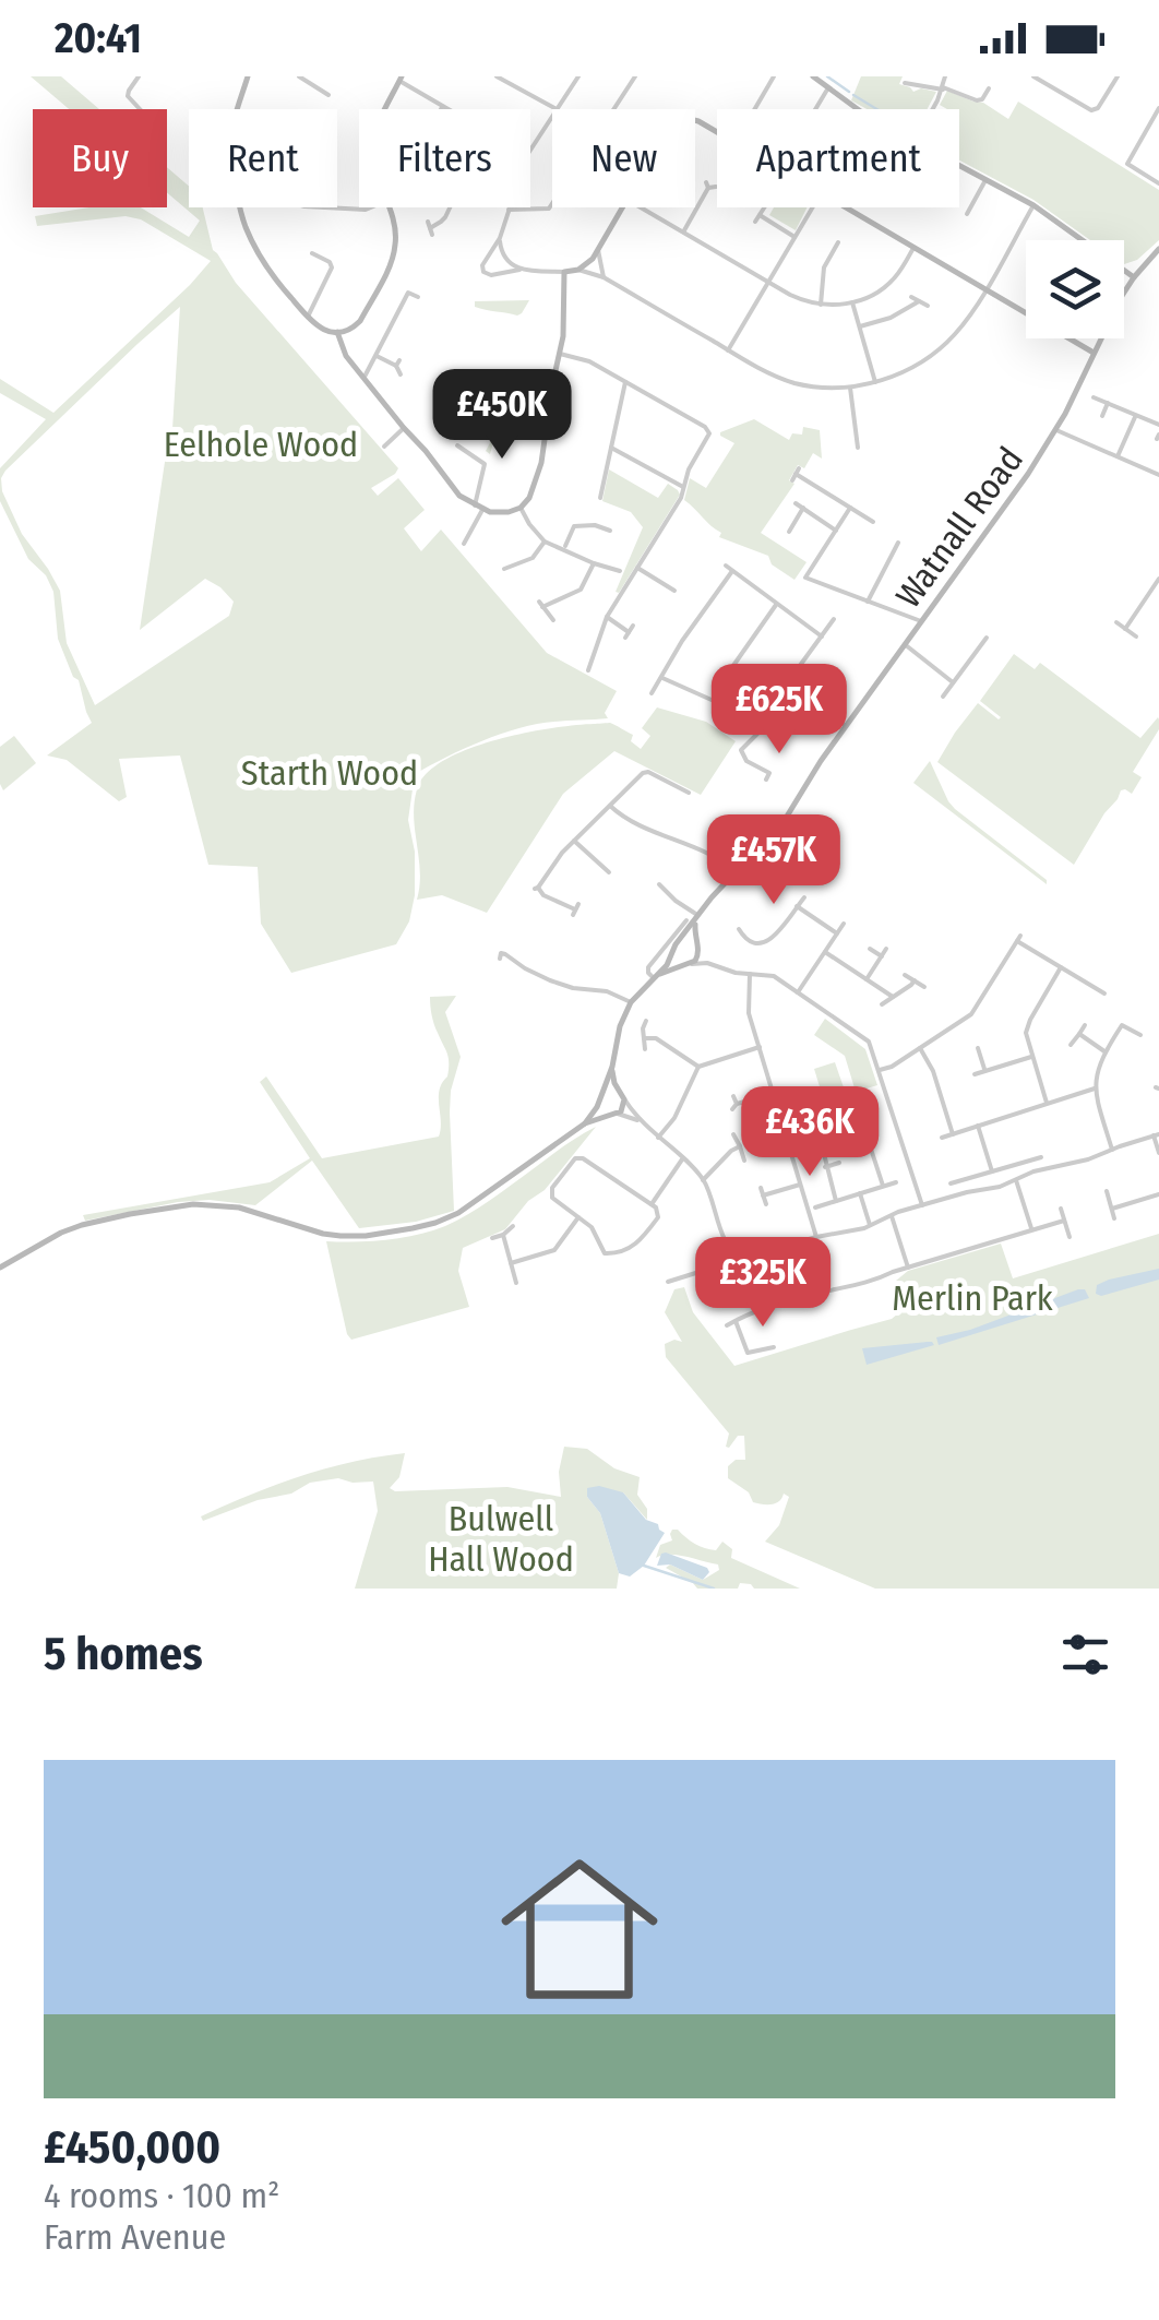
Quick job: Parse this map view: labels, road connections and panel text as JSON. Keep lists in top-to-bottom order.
{
  "streets": {
    "street": ["Watnall Road"]
  },
  "parks": [
    "Eelhole Wood",
    "Starth Wood",
    "Merlin Park",
    "Bulwell Hall Wood"
  ],
  "page": {
    "status": "20:41",
    "chip": [
      "Buy",
      "Rent",
      "Filters",
      "New",
      "Apartment"
    ],
    "price": [
      "£450K",
      "£625K",
      "£457K",
      "£436K",
      "£325K"
    ],
    "heading": "5 homes",
    "list": [
      {
        "name": "£450,000",
        "note": "4 rooms · 100 m² · Farm Avenue"
      }
    ]
  }
}
